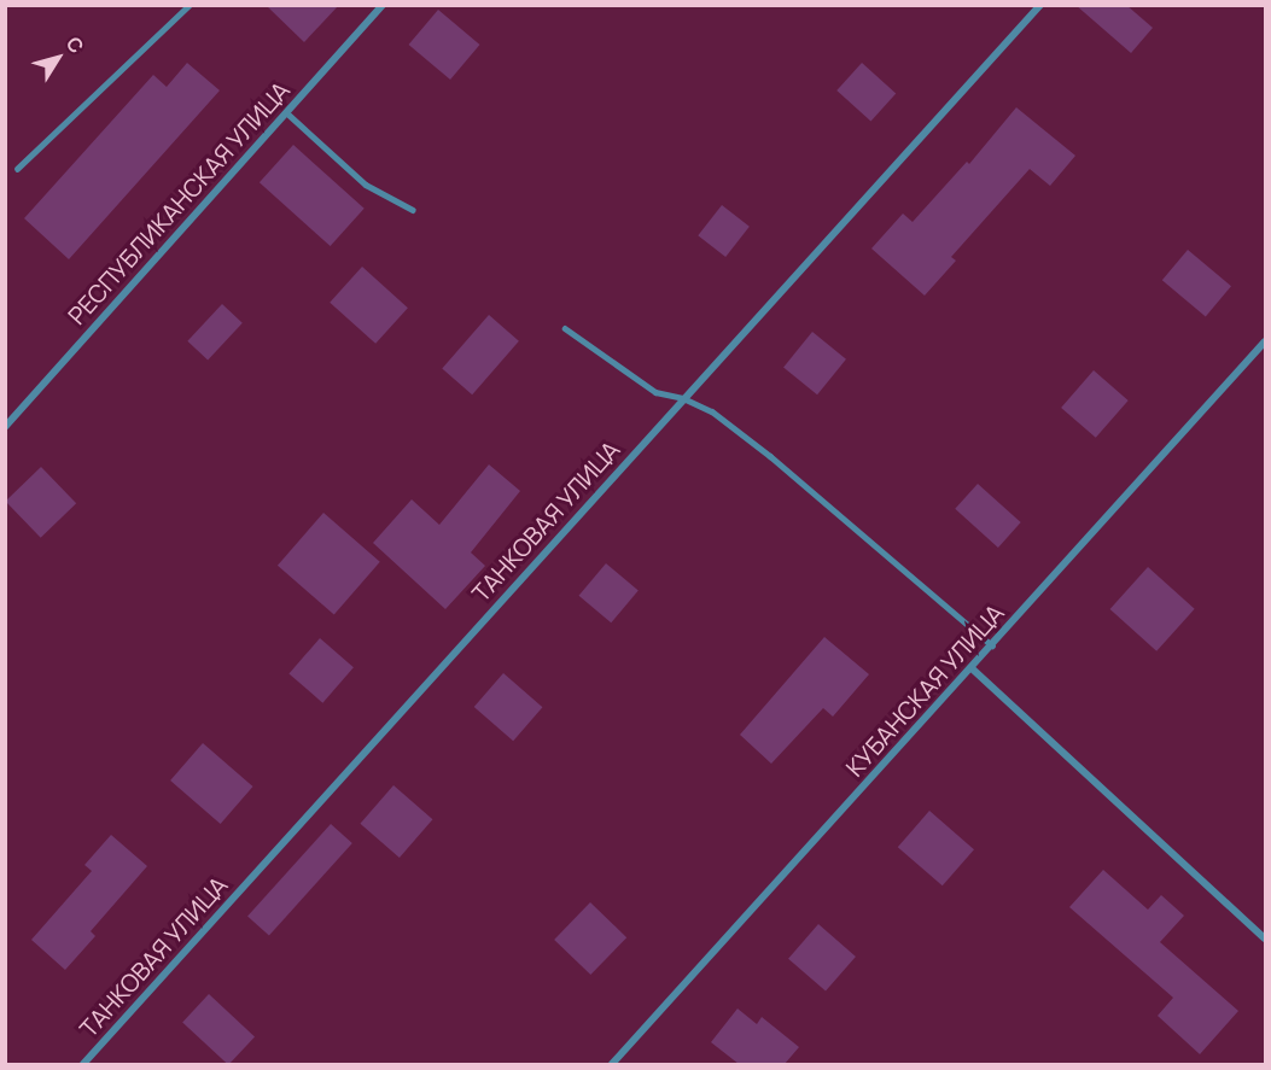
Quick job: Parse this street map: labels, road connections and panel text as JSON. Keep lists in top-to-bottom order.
{
  "streets": {
    "street": ["РЕСПУБЛИКАНСКАЯ УЛИЦА", "ТАНКОВАЯ УЛИЦА", "КУБАНСКАЯ УЛИЦА"]
  },
  "north": "top right"
}
